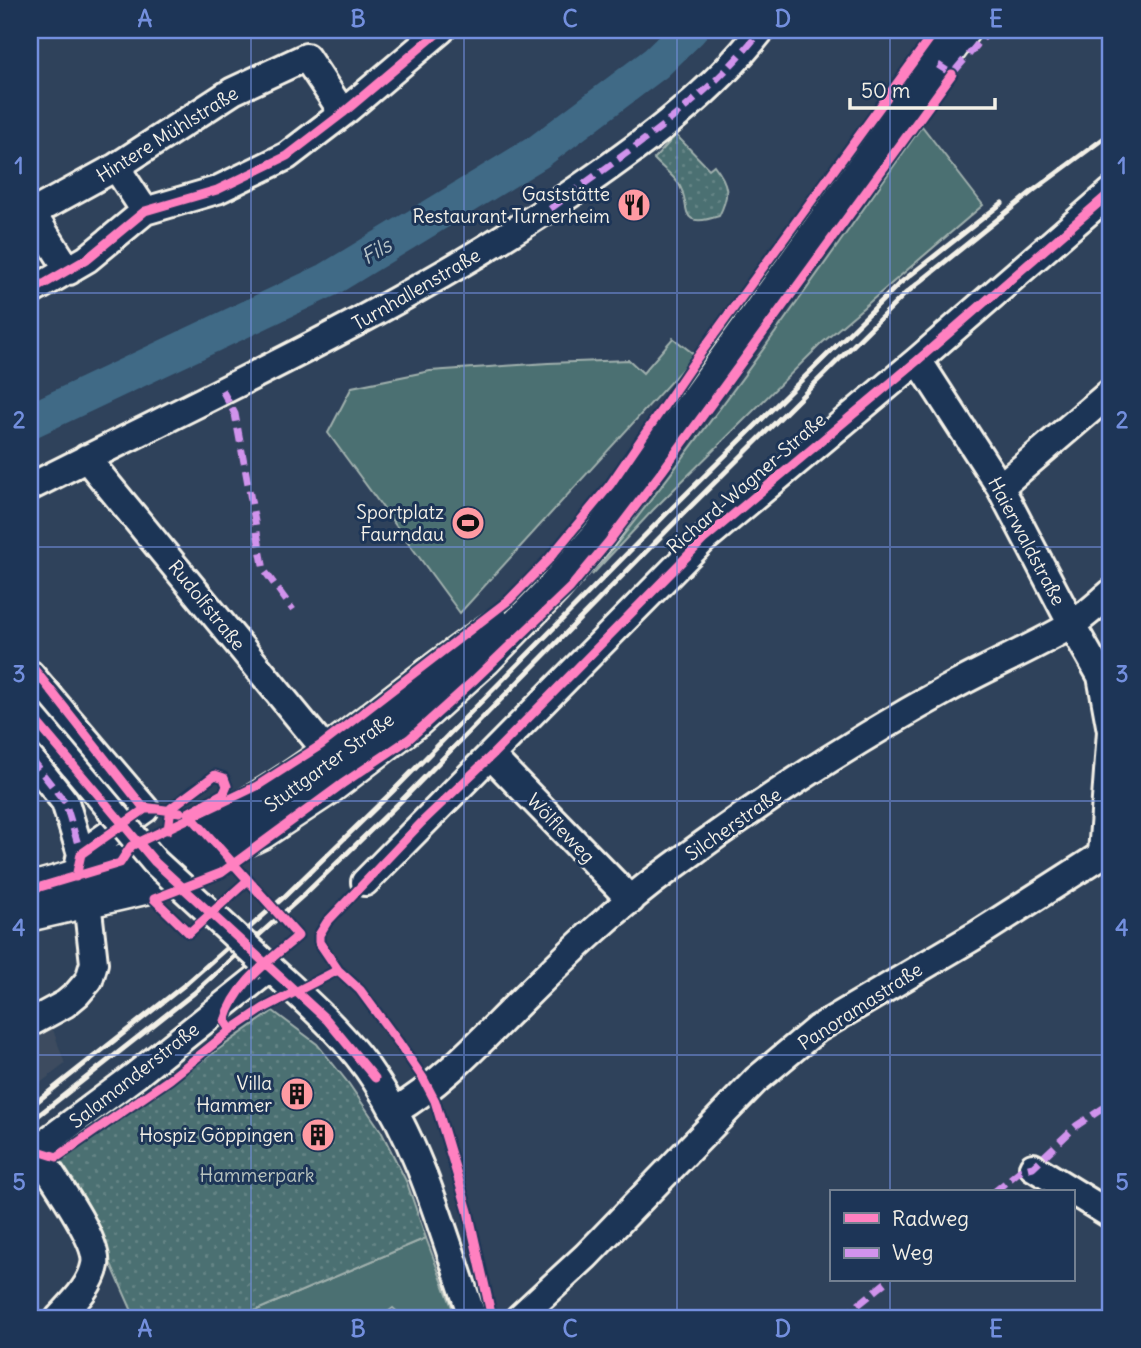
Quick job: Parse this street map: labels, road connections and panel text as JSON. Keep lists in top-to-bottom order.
{
  "streets": {
    "main road": ["Stuttgarter Straße"],
    "street": [
      "Hintere Mühlstraße",
      "Turnhallenstraße",
      "Richard-Wagner-Straße",
      "Haierwaldstraße",
      "Rudolfstraße",
      "Silcherstraße",
      "Wölfleweg",
      "Panoramastraße",
      "Salamanderstraße"
    ]
  },
  "crossings": [
    ["Turnhallenstraße", "Rudolfstraße"],
    ["Richard-Wagner-Straße", "Haierwaldstraße"],
    ["Richard-Wagner-Straße", "Wölfleweg"],
    ["Haierwaldstraße", "Silcherstraße"],
    ["Haierwaldstraße", "Panoramastraße"],
    ["Rudolfstraße", "Stuttgarter Straße"],
    ["Silcherstraße", "Wölfleweg"]
  ],
  "water": ["Fils"],
  "parks": ["Hammerpark"],
  "places": {
    "restaurant": ["Gaststätte Restaurant Turnerheim"],
    "sports": ["Sportplatz Faurndau"],
    "building": ["Villa Hammer", "Hospiz Göppingen"]
  },
  "legend": ["Radweg", "Weg"],
  "scale_bar": "50 m",
  "grid": {
    "columns": [
      "A",
      "B",
      "C",
      "D",
      "E"
    ],
    "rows": [
      "1",
      "2",
      "3",
      "4",
      "5"
    ]
  }
}
